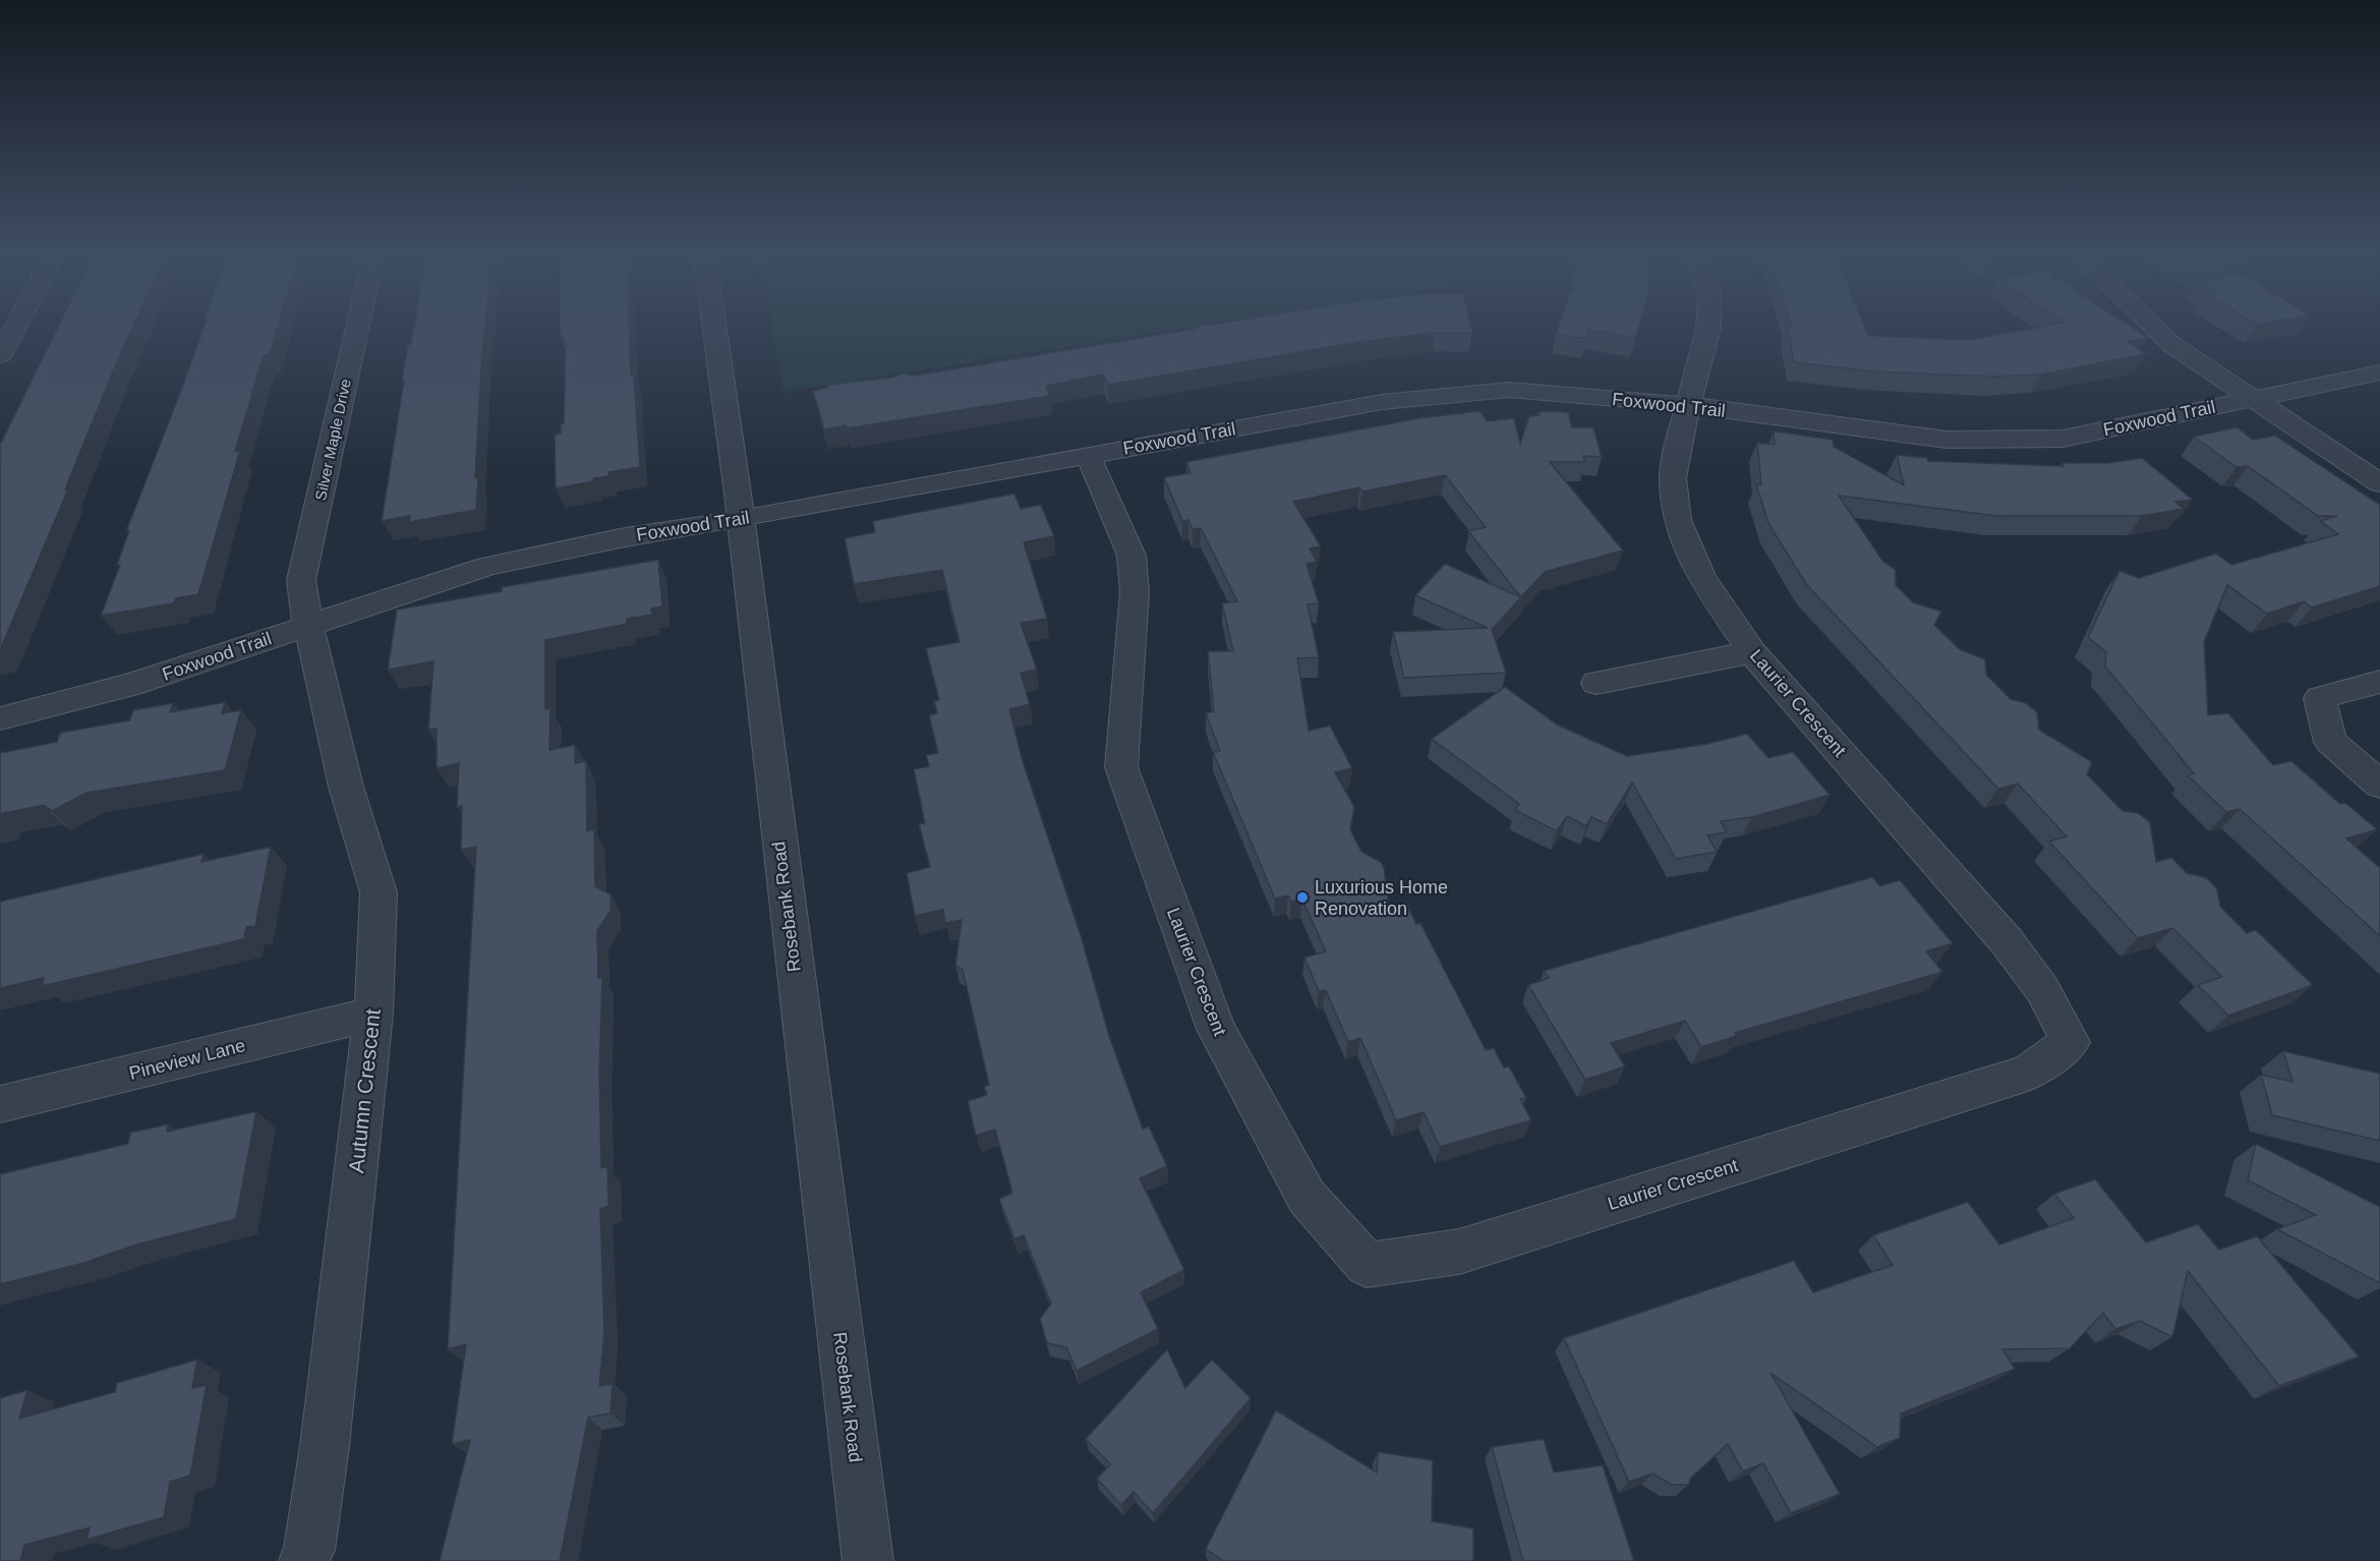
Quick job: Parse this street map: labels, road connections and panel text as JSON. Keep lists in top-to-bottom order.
{
  "streets": {
    "street": [
      "Foxwood Trail",
      "Silver Maple Drive",
      "Laurier Crescent",
      "Rosebank Road",
      "Pineview Lane",
      "Autumn Crescent"
    ]
  },
  "crossings": [
    ["Foxwood Trail", "Silver Maple Drive"],
    ["Foxwood Trail", "Laurier Crescent"],
    ["Foxwood Trail", "Rosebank Road"],
    ["Foxwood Trail", "Autumn Crescent"],
    ["Silver Maple Drive", "Autumn Crescent"],
    ["Pineview Lane", "Autumn Crescent"]
  ],
  "places": ["Luxurious Home Renovation"]
}
